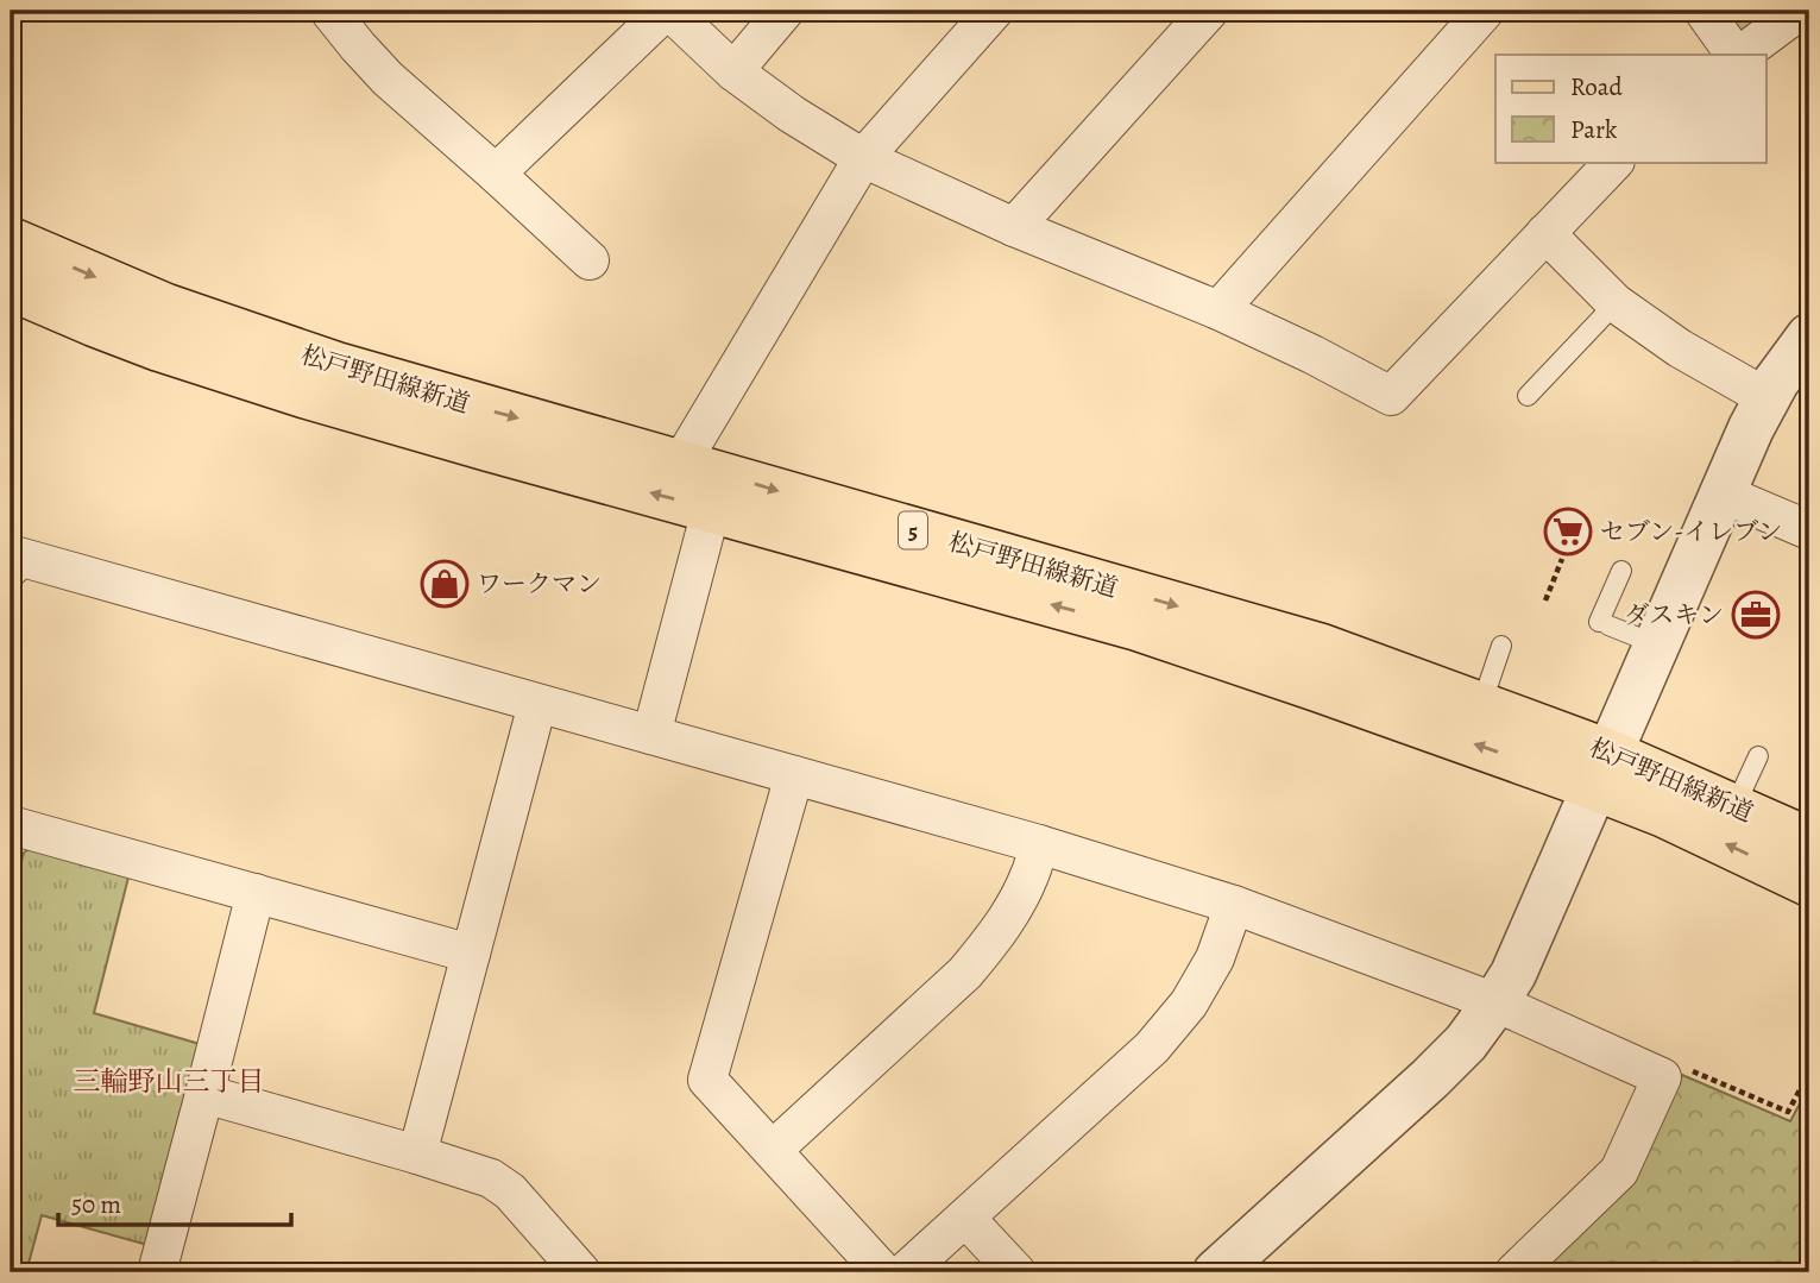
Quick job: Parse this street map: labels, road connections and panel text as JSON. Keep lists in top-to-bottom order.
{
  "streets": {
    "main road": ["松戸野田線新道", "5"]
  },
  "districts": ["三輪野山三丁目"],
  "places": {
    "supermarket": ["セブン-イレブン"],
    "shop": ["ワークマン"],
    "office": ["ダスキン"]
  },
  "legend": ["Road", "Park"],
  "scale_bar": "50 m"
}
